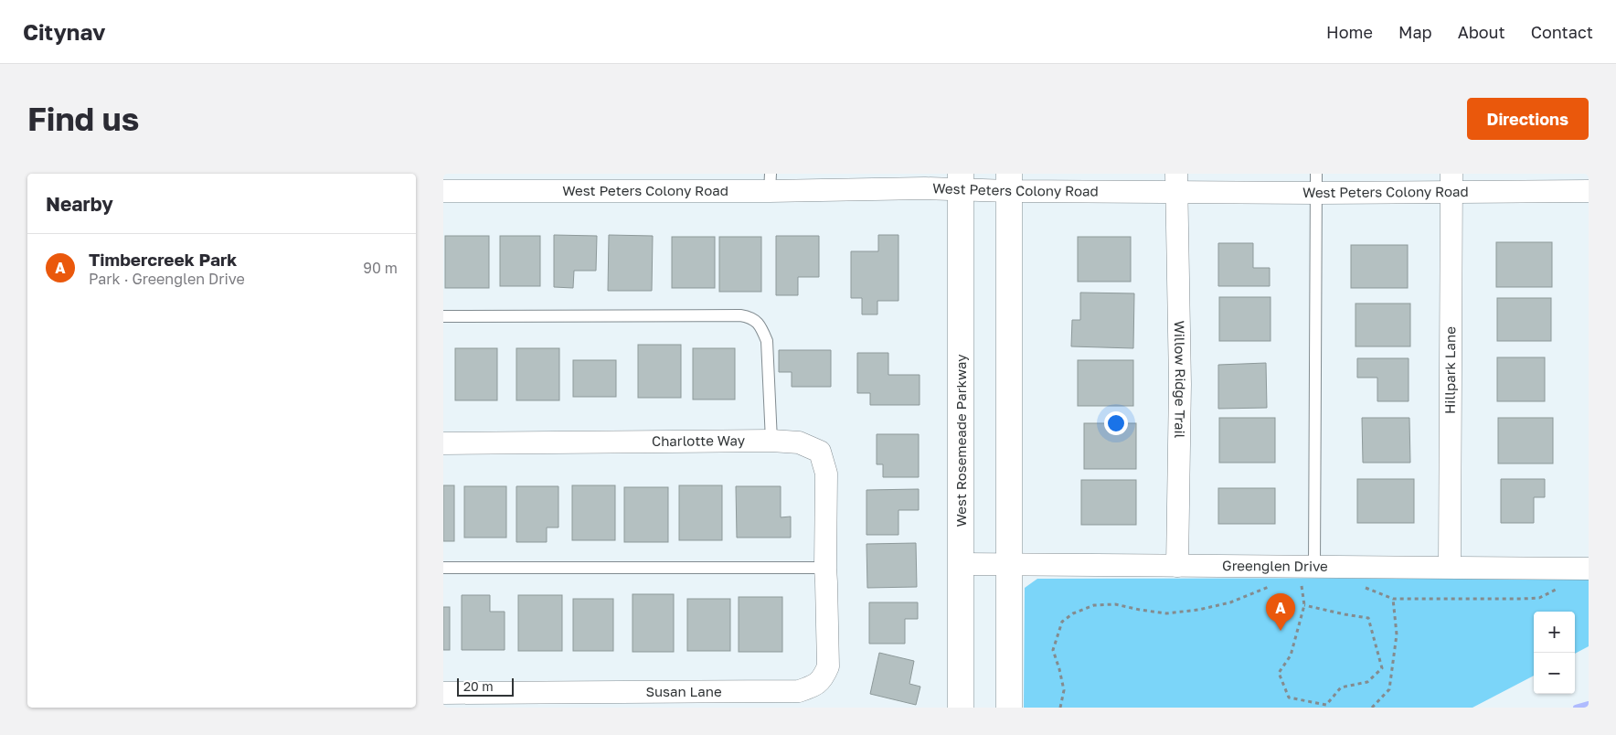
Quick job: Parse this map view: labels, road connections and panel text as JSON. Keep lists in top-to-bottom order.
{
  "streets": {
    "main road": ["West Rosemeade Parkway"],
    "street": [
      "West Peters Colony Road",
      "Hillpark Lane",
      "Willow Ridge Trail",
      "Charlotte Way",
      "Greenglen Drive",
      "Susan Lane"
    ]
  },
  "crossings": [
    ["West Peters Colony Road", "Hillpark Lane"],
    ["West Peters Colony Road", "Willow Ridge Trail"],
    ["West Peters Colony Road", "West Rosemeade Parkway"],
    ["Hillpark Lane", "Greenglen Drive"],
    ["Willow Ridge Trail", "Greenglen Drive"],
    ["Charlotte Way", "Susan Lane"],
    ["West Rosemeade Parkway", "Greenglen Drive"]
  ],
  "scale_bar": "20 m",
  "page": {
    "header": "Citynav",
    "nav": [
      "Home",
      "Map",
      "About",
      "Contact"
    ],
    "buttons": "Directions",
    "title": "Find us",
    "heading": "Nearby",
    "list": [
      {
        "mark": "A",
        "name": "Timbercreek Park",
        "note": "Park · Greenglen Drive",
        "value": "90 m"
      }
    ],
    "pins": "A",
    "map_buttons": ["+", "−"],
    "scale": "20 m"
  }
}
